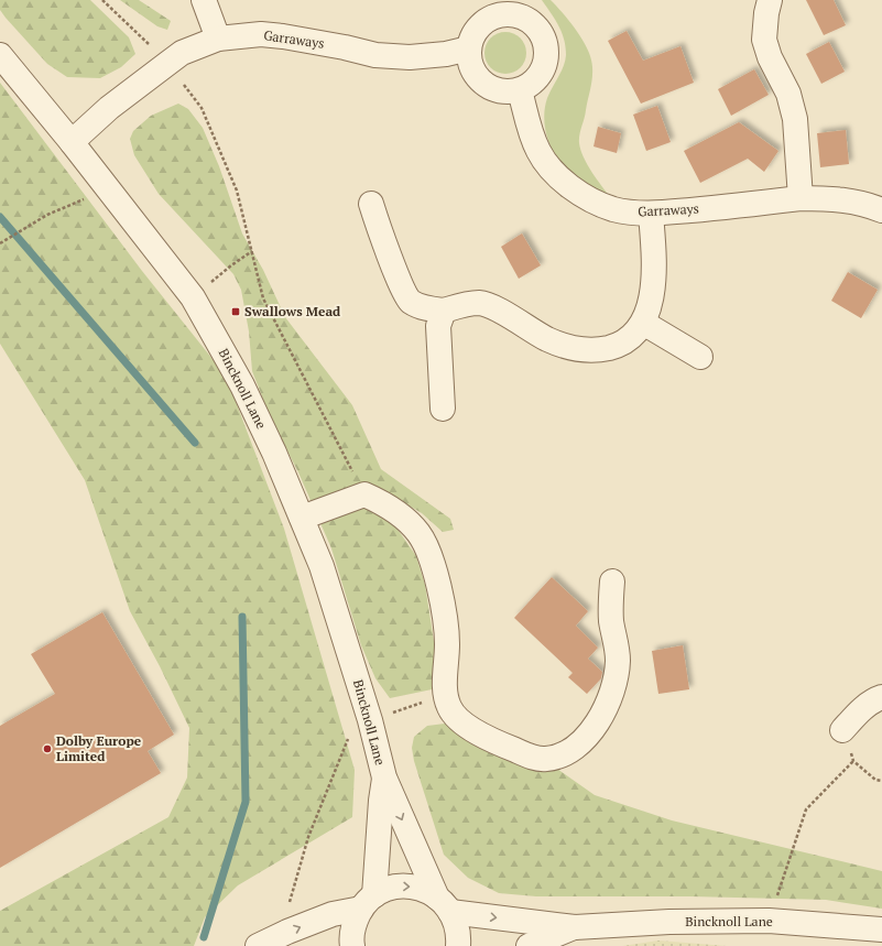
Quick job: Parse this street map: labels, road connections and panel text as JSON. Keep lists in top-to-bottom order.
{
  "streets": {
    "street": ["Garraways", "Bincknoll Lane"]
  },
  "crossings": [
    ["Garraways", "Bincknoll Lane"]
  ],
  "places": {
    "transit": ["Swallows Mead"],
    "other": ["Dolby Europe Limited"]
  }
}
